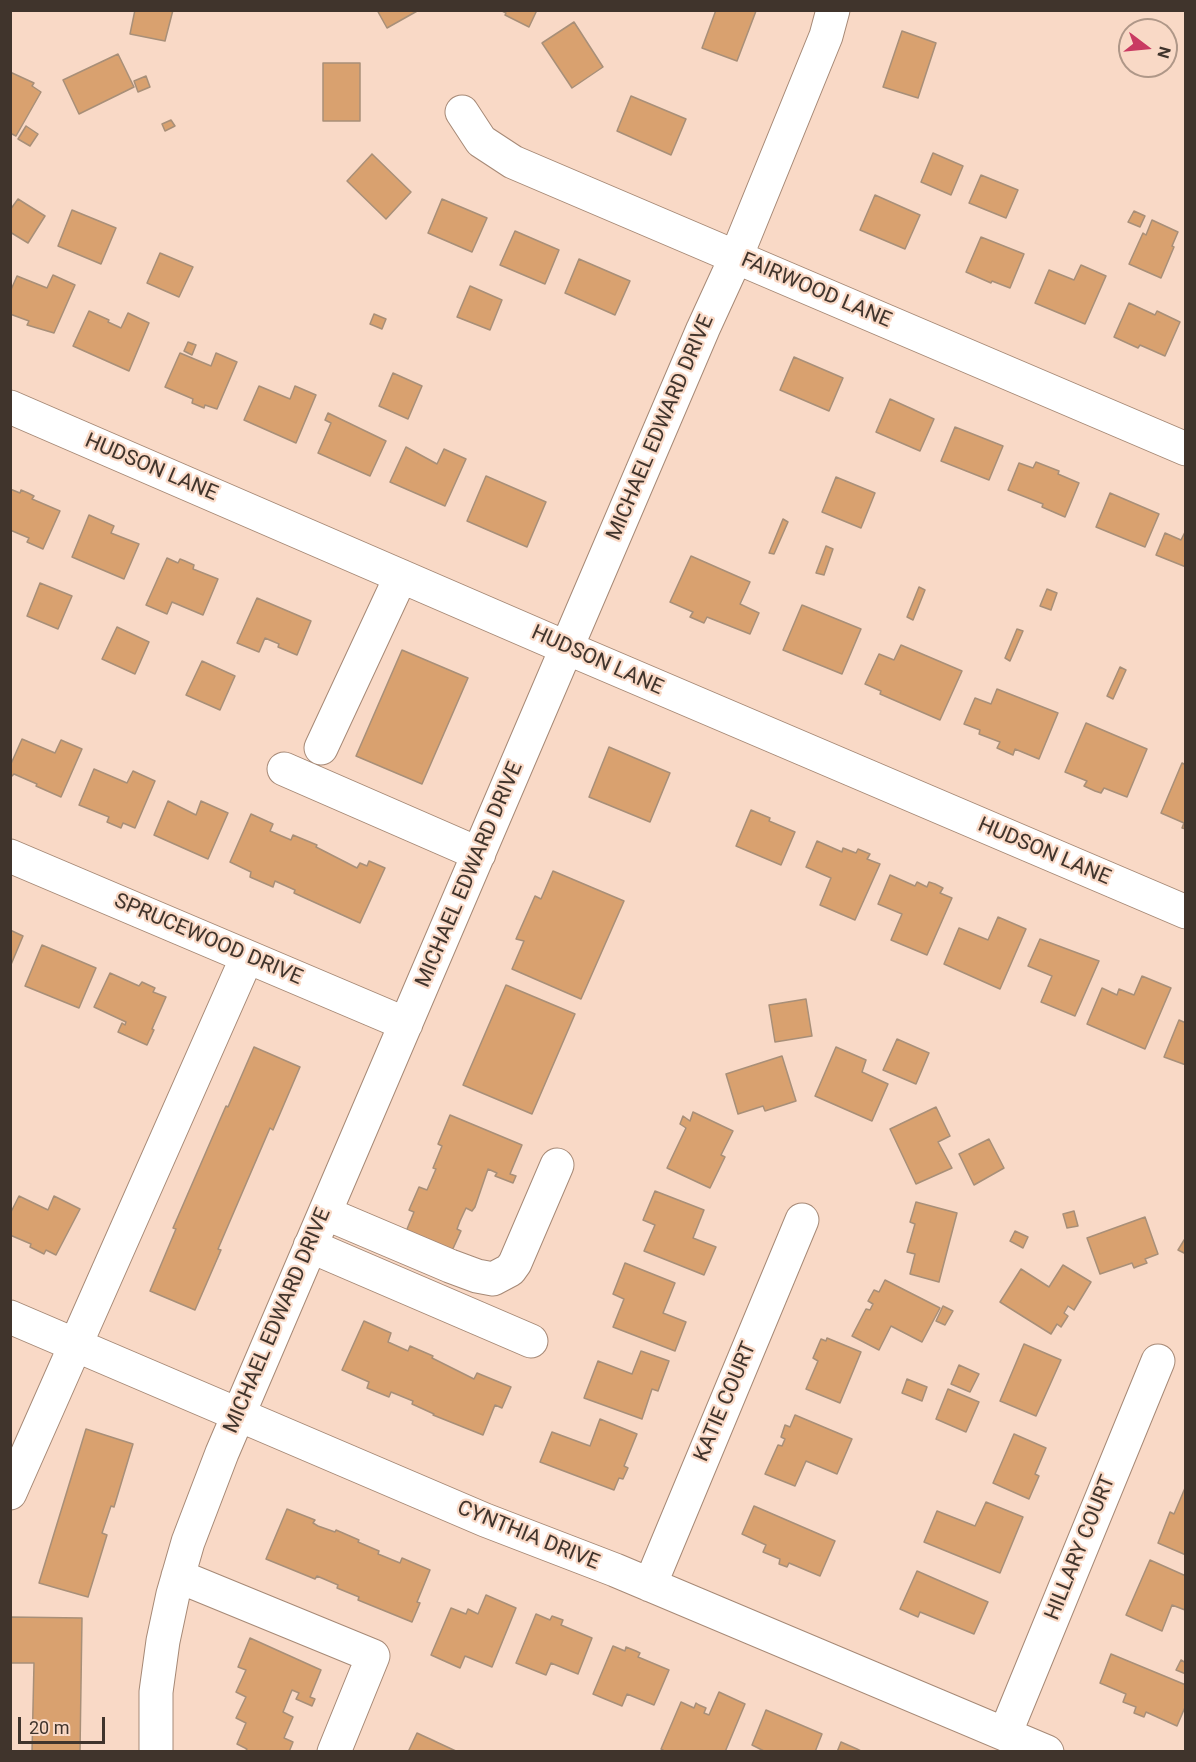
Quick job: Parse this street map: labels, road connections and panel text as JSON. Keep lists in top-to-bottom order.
{
  "streets": {
    "street": [
      "FAIRWOOD LANE",
      "MICHAEL EDWARD DRIVE",
      "HUDSON LANE",
      "SPRUCEWOOD DRIVE",
      "KATIE COURT",
      "CYNTHIA DRIVE",
      "HILLARY COURT"
    ]
  },
  "crossings": [
    ["FAIRWOOD LANE", "MICHAEL EDWARD DRIVE"],
    ["MICHAEL EDWARD DRIVE", "HUDSON LANE"],
    ["MICHAEL EDWARD DRIVE", "SPRUCEWOOD DRIVE"],
    ["MICHAEL EDWARD DRIVE", "CYNTHIA DRIVE"],
    ["KATIE COURT", "CYNTHIA DRIVE"],
    ["CYNTHIA DRIVE", "HILLARY COURT"]
  ],
  "scale_bar": "20 m",
  "north": "right"
}
